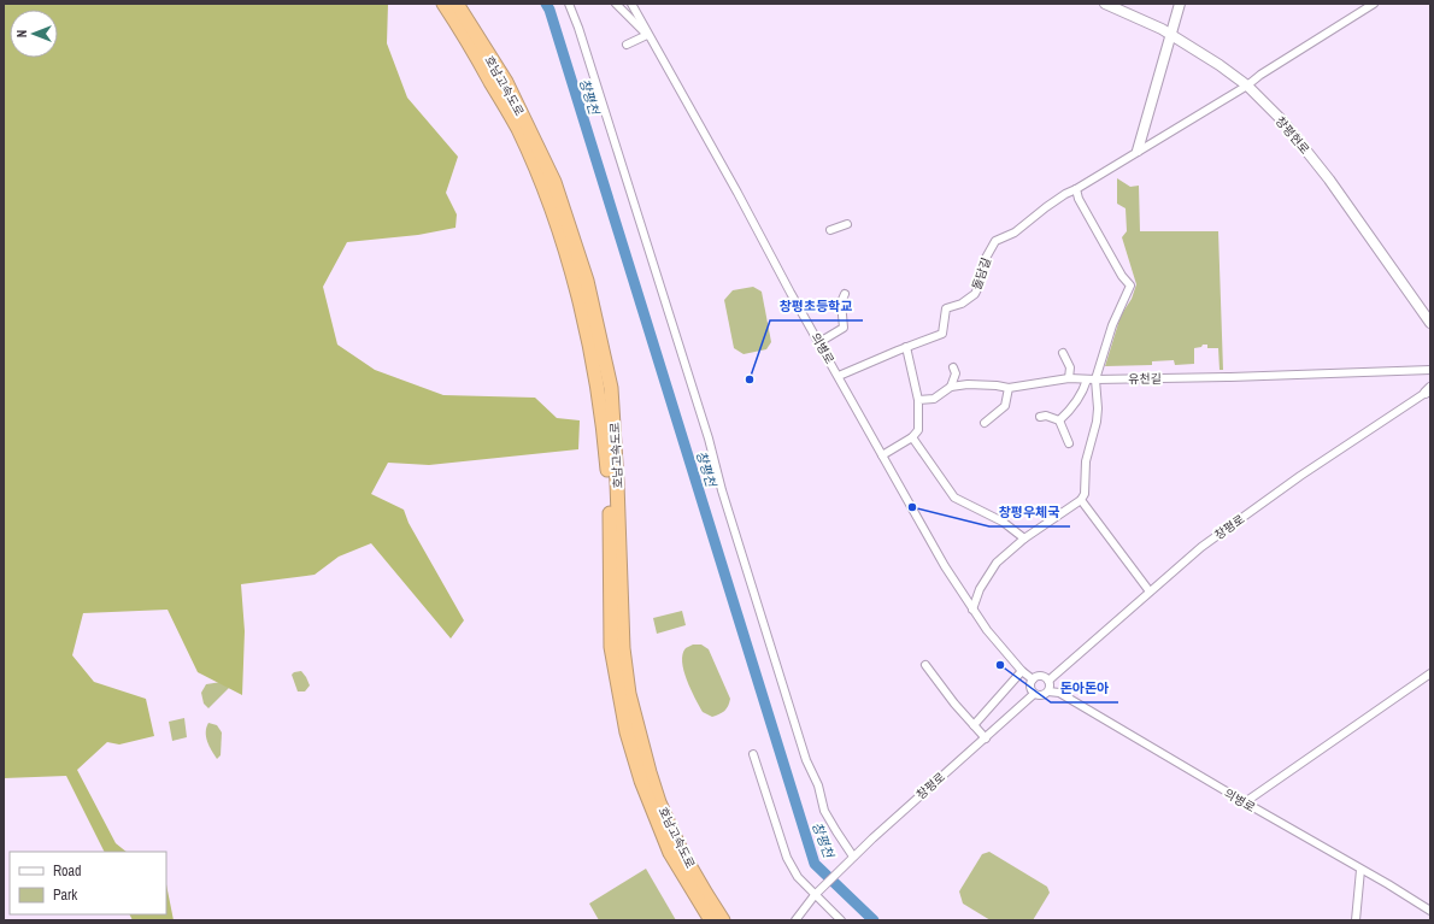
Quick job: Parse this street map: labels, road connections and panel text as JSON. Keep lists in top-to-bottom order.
{
  "streets": {
    "highway": ["호남고속도로"],
    "main road": ["창평현로"],
    "street": [
      "돌담길",
      "의병로",
      "유천길",
      "창평로"
    ]
  },
  "crossings": [
    ["돌담길", "의병로"],
    ["의병로", "창평로"]
  ],
  "water": ["창평천"],
  "places": ["창평초등학교", "창평우체국", "돈아돈아"],
  "legend": ["Road", "Park"],
  "north": "left"
}
